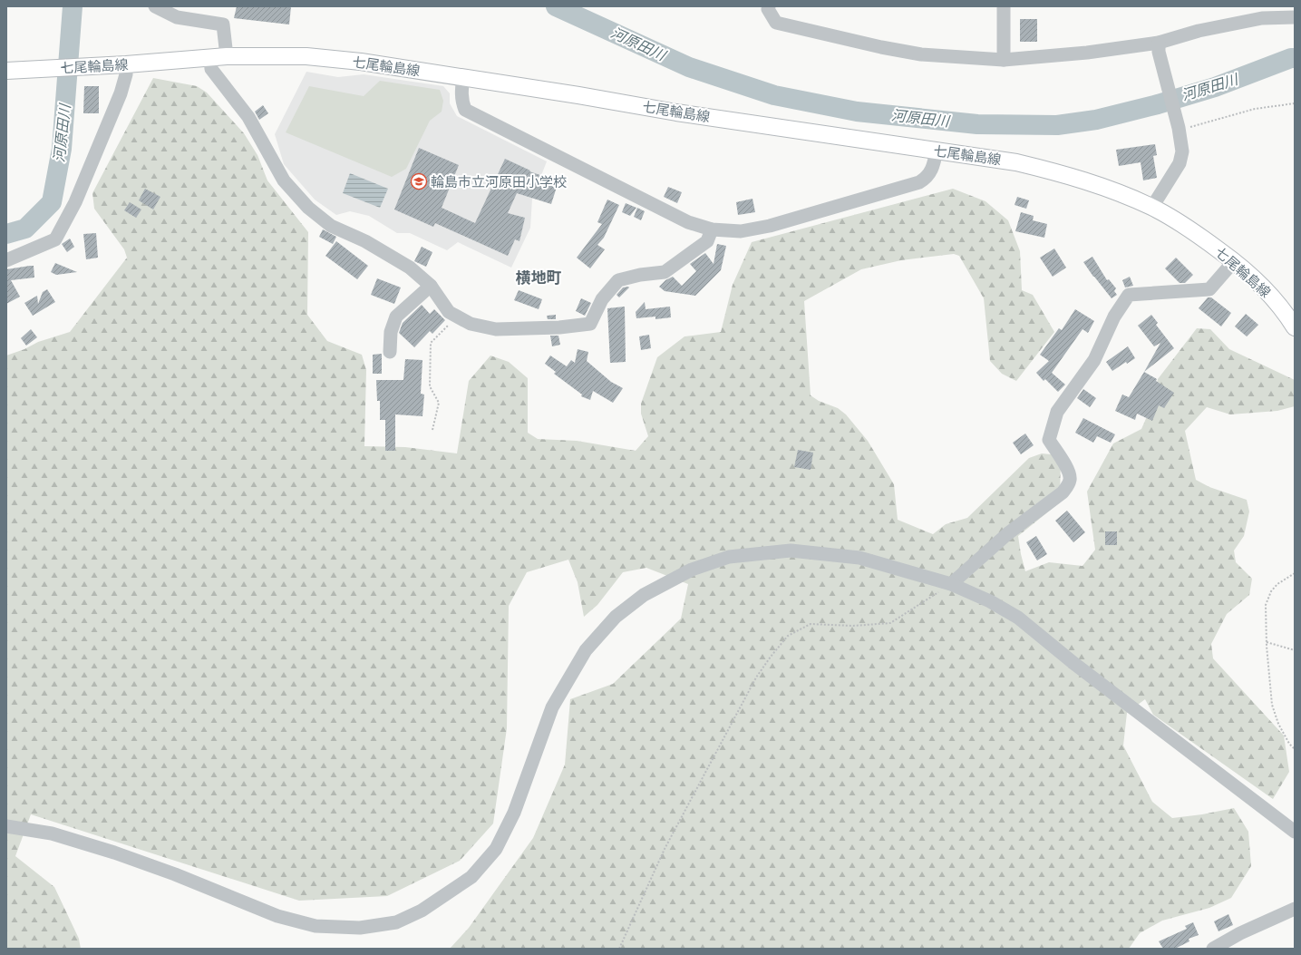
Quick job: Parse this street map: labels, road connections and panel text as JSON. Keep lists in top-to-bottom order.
{
  "streets": {
    "main road": ["七尾輪島線"]
  },
  "districts": ["横地町"],
  "water": ["河原田川"],
  "places": {
    "school or university": ["輪島市立河原田小学校"]
  }
}
